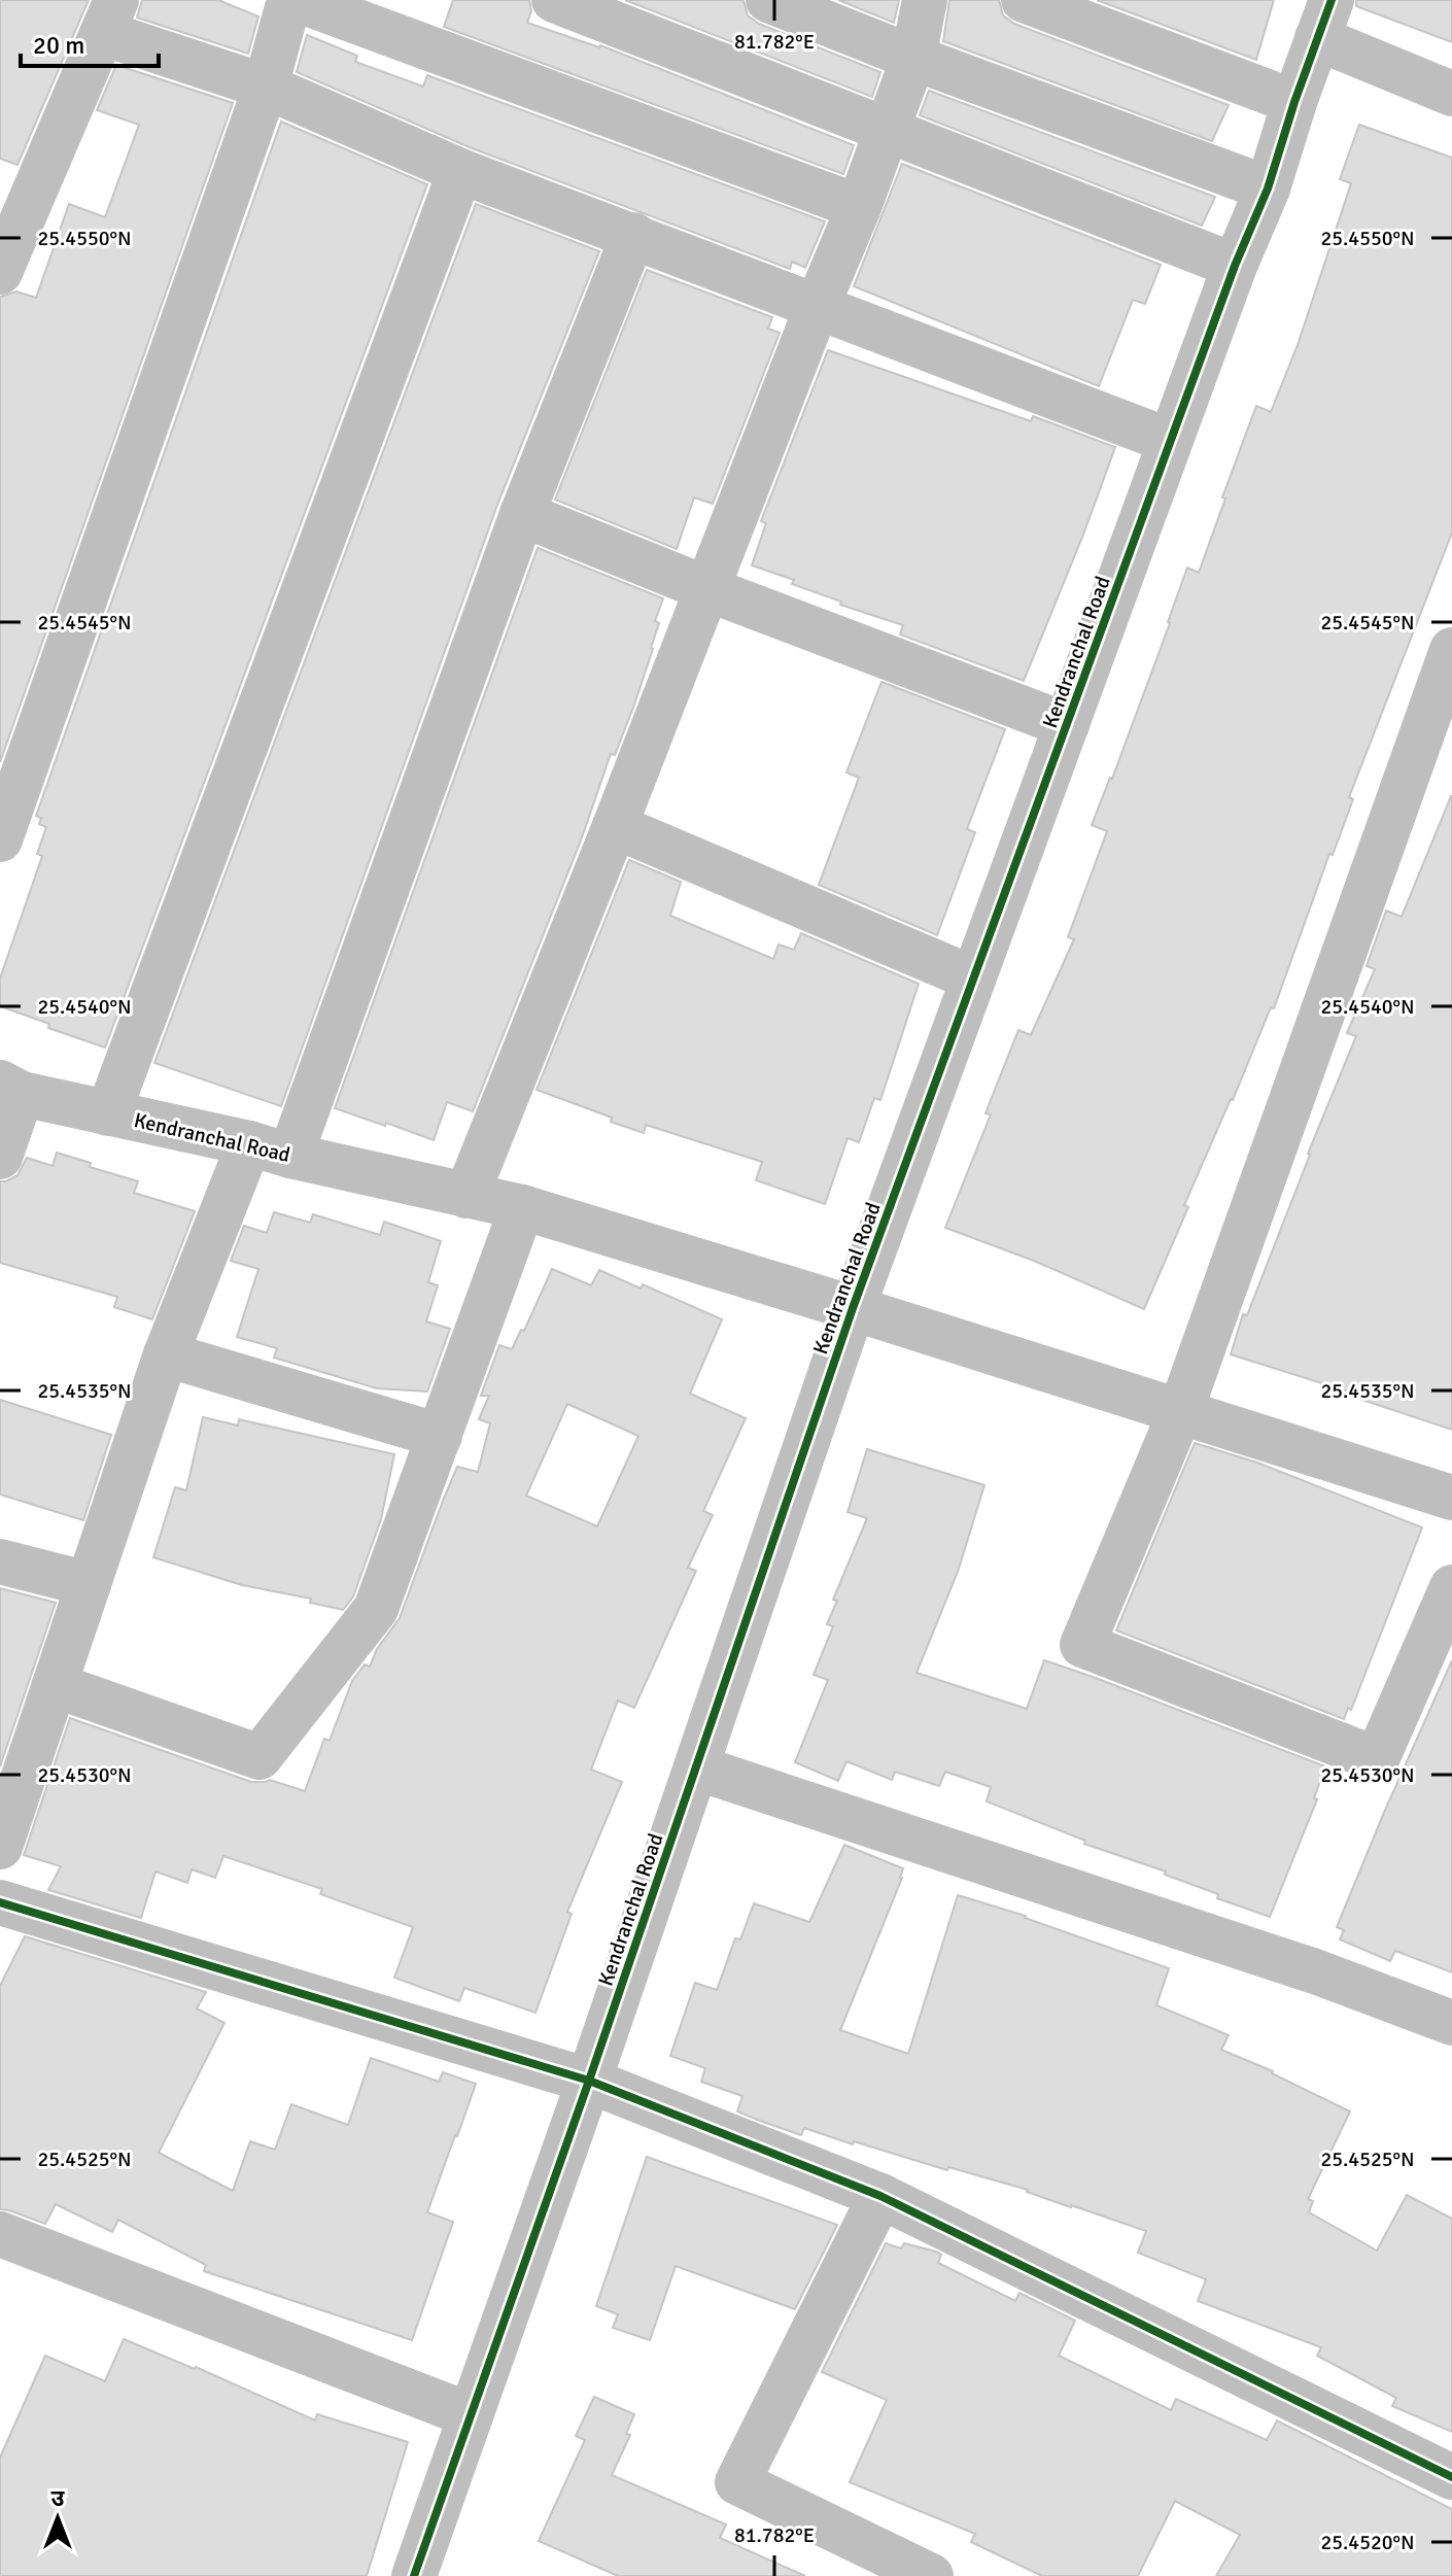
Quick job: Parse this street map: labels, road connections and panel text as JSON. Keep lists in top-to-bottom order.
{
  "streets": {
    "street": ["Kendranchal Road"]
  },
  "scale_bar": "20 m",
  "north": "top",
  "coordinates": [
    "81.782°E",
    "25.4550°N",
    "25.4545°N",
    "25.4540°N",
    "25.4535°N",
    "25.4530°N",
    "25.4525°N",
    "25.4520°N"
  ]
}
